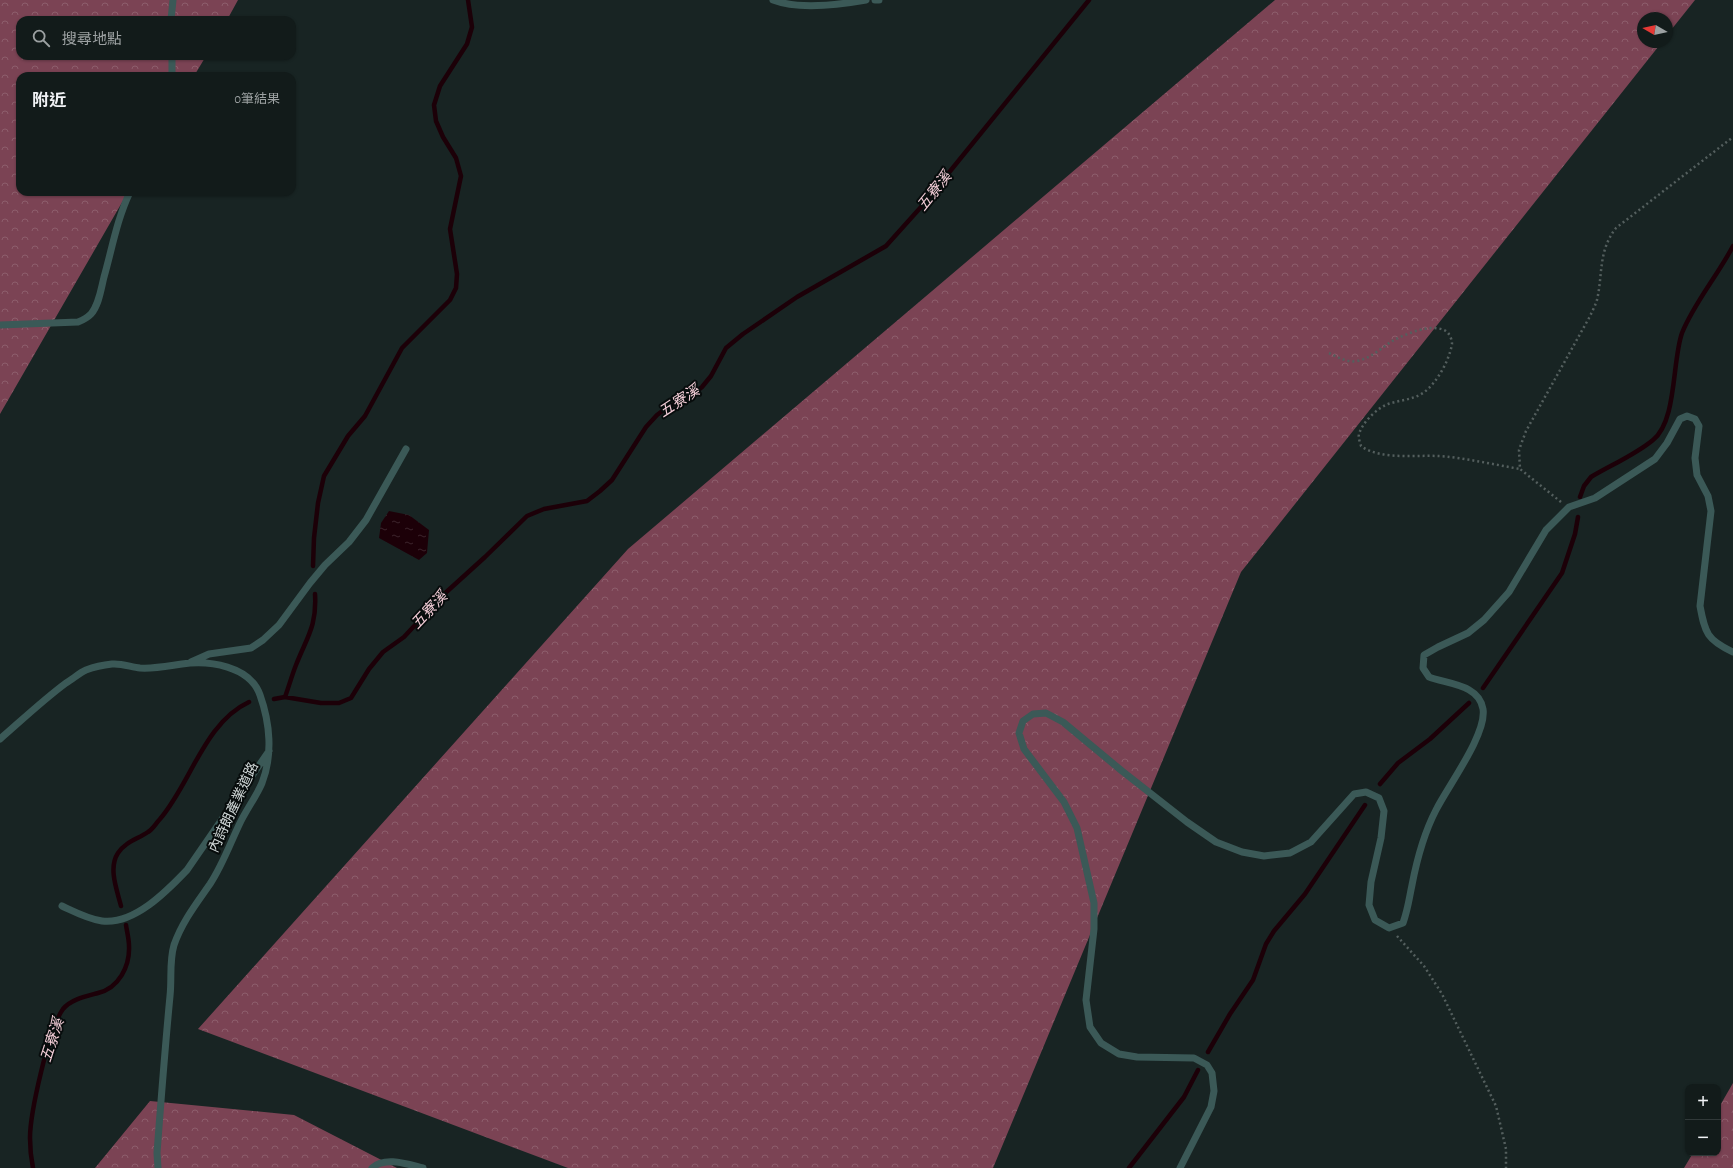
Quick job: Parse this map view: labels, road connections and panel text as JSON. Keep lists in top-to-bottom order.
{
  "streets": {
    "lane": ["內詩朗產業道路"]
  },
  "water": ["五寮溪"],
  "north": "left",
  "page": {
    "search": "搜尋地點",
    "heading": ["附近", "0筆結果"],
    "map_buttons": ["+", "−"]
  }
}
